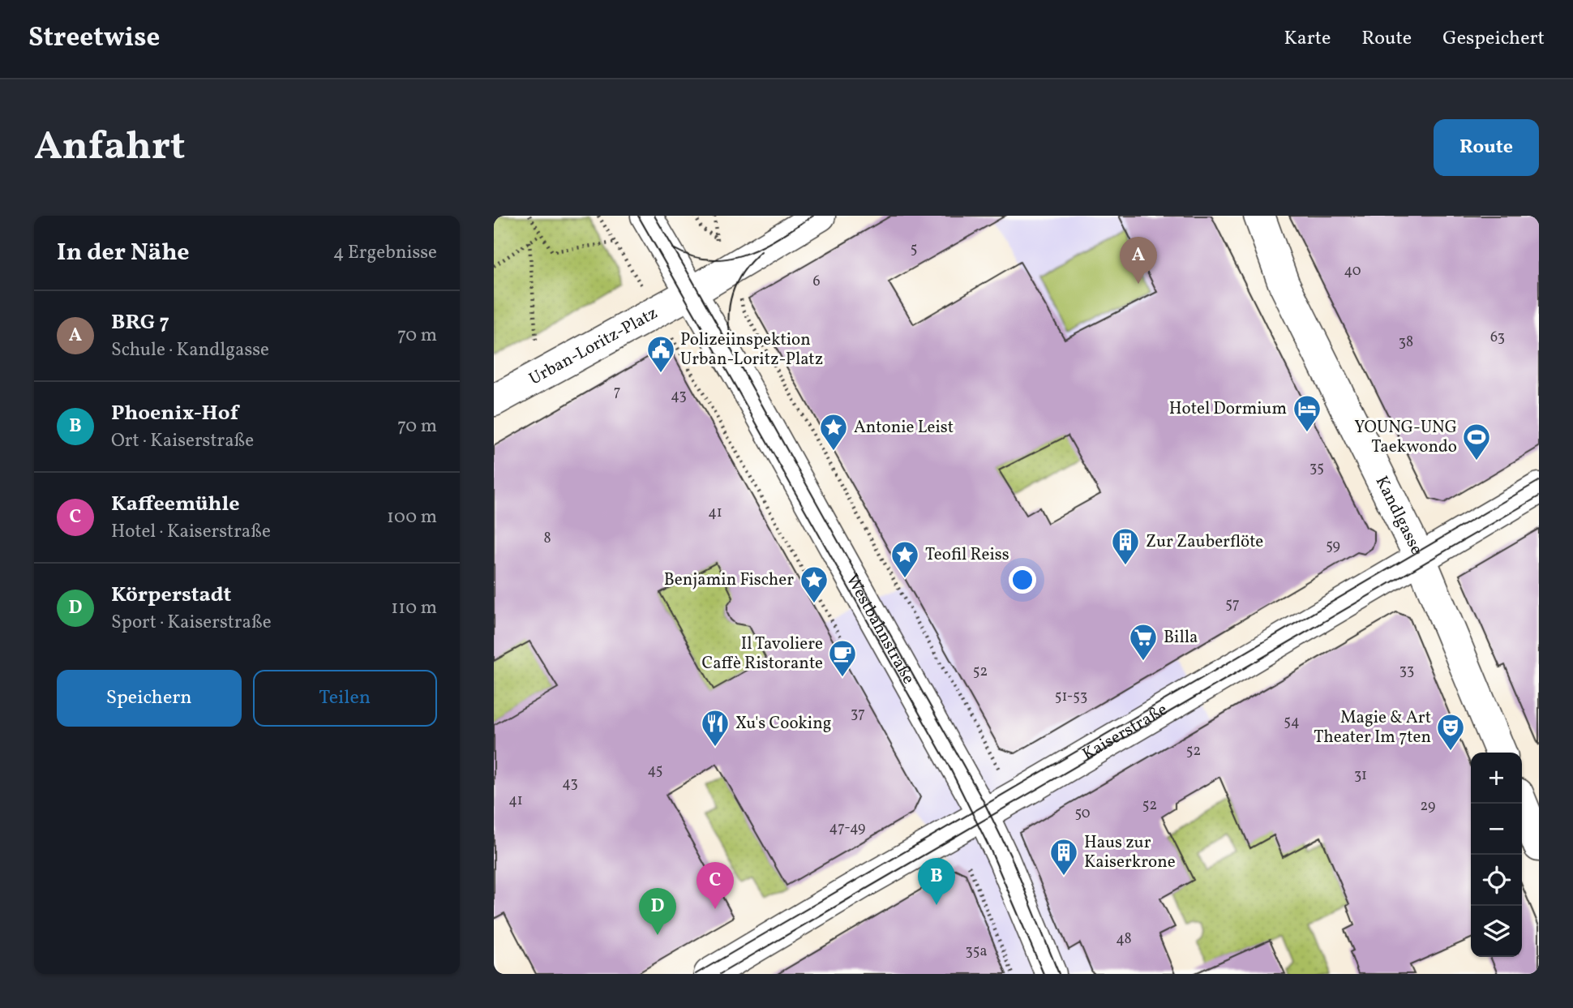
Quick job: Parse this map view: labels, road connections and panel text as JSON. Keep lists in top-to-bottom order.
{
  "streets": {
    "street": [
      "Urban-Loritz-Platz",
      "Kandlgasse",
      "Westbahnstraße",
      "Kaiserstraße"
    ]
  },
  "crossings": [
    ["Urban-Loritz-Platz", "Westbahnstraße"],
    ["Kandlgasse", "Kaiserstraße"],
    ["Westbahnstraße", "Kaiserstraße"]
  ],
  "places": {
    "public building": ["Polizeiinspektion Urban-Loritz-Platz"],
    "hotel": ["Hotel Dormium"],
    "place": ["Antonie Leist", "Teofil Reiss", "Benjamin Fischer"],
    "sports": ["YOUNG-UNG Taekwondo"],
    "building": ["Zur Zauberflöte", "Haus zur Kaiserkrone"],
    "supermarket": ["Billa"],
    "cafe": ["Il Tavoliere Caffè Ristorante"],
    "restaurant": ["Xu's Cooking"],
    "theatre": ["Magie & Art Theater Im 7ten"]
  },
  "house_numbers": [
    "5",
    "40",
    "6",
    "63",
    "38",
    "7",
    "43",
    "35",
    "41",
    "8",
    "59",
    "57",
    "33",
    "52",
    "51-53",
    "37",
    "54",
    "52",
    "45",
    "31",
    "43",
    "41",
    "52",
    "29",
    "50",
    "47-49",
    "48",
    "35a"
  ],
  "page": {
    "header": "Streetwise",
    "nav": ["Karte", "Route", "Gespeichert"],
    "buttons": [
      "Route",
      ["Speichern", "Teilen"]
    ],
    "title": "Anfahrt",
    "heading": ["In der Nähe", "4 Ergebnisse"],
    "pins": [
      "A",
      "B",
      "C",
      "D"
    ],
    "list": [
      {
        "mark": "A",
        "name": "BRG 7",
        "note": "Schule · Kandlgasse",
        "value": "70 m"
      },
      {
        "mark": "B",
        "name": "Phoenix-Hof",
        "note": "Ort · Kaiserstraße",
        "value": "70 m"
      },
      {
        "mark": "C",
        "name": "Kaffeemühle",
        "note": "Hotel · Kaiserstraße",
        "value": "100 m"
      },
      {
        "mark": "D",
        "name": "Körperstadt",
        "note": "Sport · Kaiserstraße",
        "value": "110 m"
      }
    ],
    "map_buttons": ["+", "−"]
  }
}
